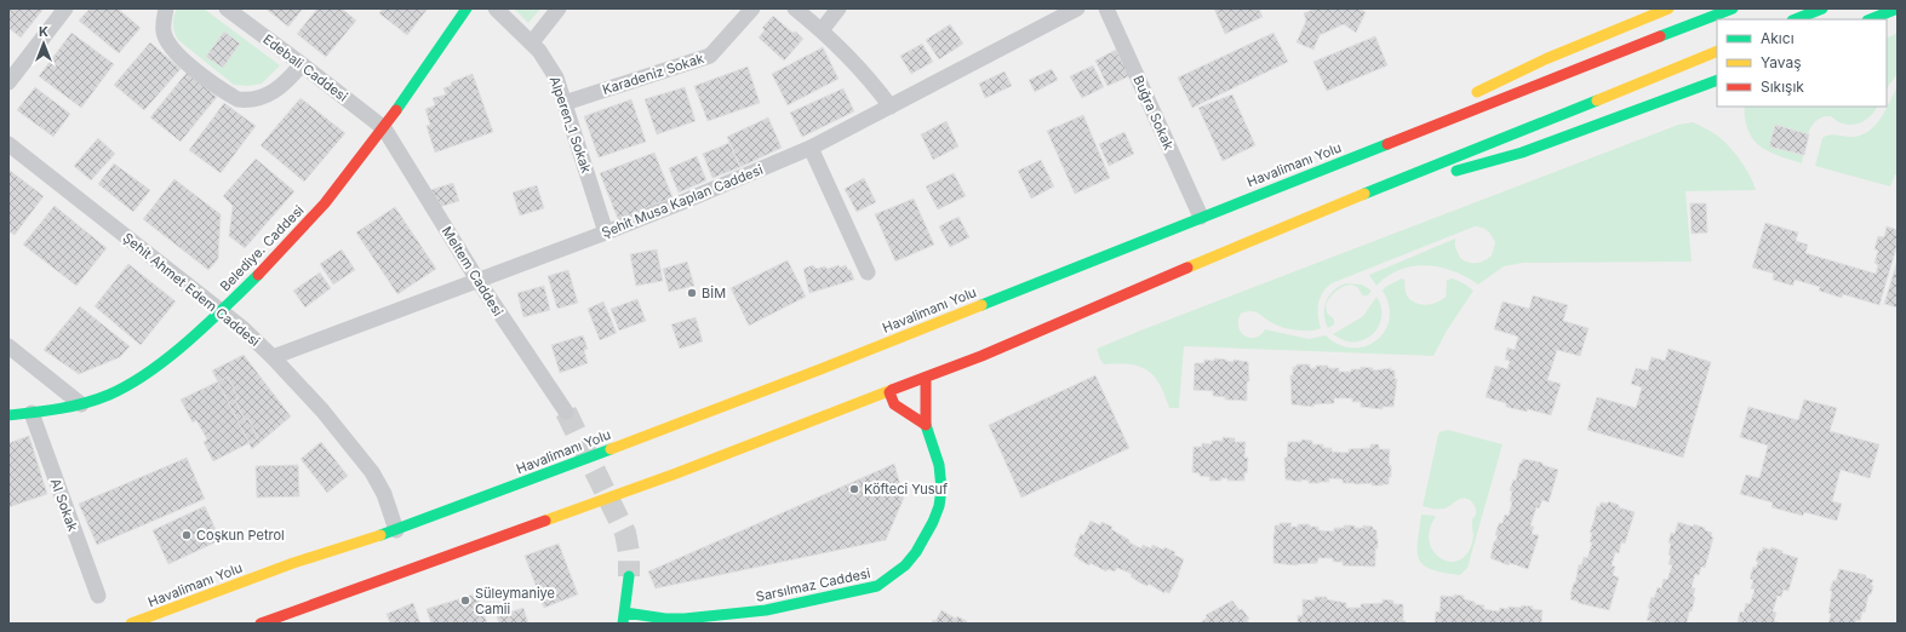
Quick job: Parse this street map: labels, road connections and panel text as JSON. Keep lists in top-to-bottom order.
{
  "streets": {
    "main road": ["Havalimanı Yolu", "Belediye. Caddesi", "Sarsılmaz Caddesi"],
    "street": [
      "Edebali Caddesi",
      "Karadeniz Sokak",
      "Buğra Sokak",
      "Alperen_1 Sokak",
      "Şehit Musa Kaplan Caddesi",
      "Meltem Caddesi",
      "Şehit Ahmet Edem Caddesi",
      "Al Sokak"
    ]
  },
  "crossings": [
    ["Edebali Caddesi", "Belediye. Caddesi"],
    ["Edebali Caddesi", "Meltem Caddesi"],
    ["Karadeniz Sokak", "Alperen_1 Sokak"],
    ["Buğra Sokak", "Havalimanı Yolu"],
    ["Alperen_1 Sokak", "Şehit Musa Kaplan Caddesi"],
    ["Havalimanı Yolu", "Şehit Ahmet Edem Caddesi"],
    ["Şehit Musa Kaplan Caddesi", "Meltem Caddesi"],
    ["Şehit Musa Kaplan Caddesi", "Şehit Ahmet Edem Caddesi"],
    ["Belediye. Caddesi", "Meltem Caddesi"],
    ["Belediye. Caddesi", "Şehit Ahmet Edem Caddesi"],
    ["Belediye. Caddesi", "Al Sokak"]
  ],
  "places": [
    "BİM",
    "Köfteci Yusuf",
    "Coşkun Petrol",
    "Süleymaniye Camii"
  ],
  "legend": ["Akıcı", "Yavaş", "Sıkışık"],
  "north": "top"
}
